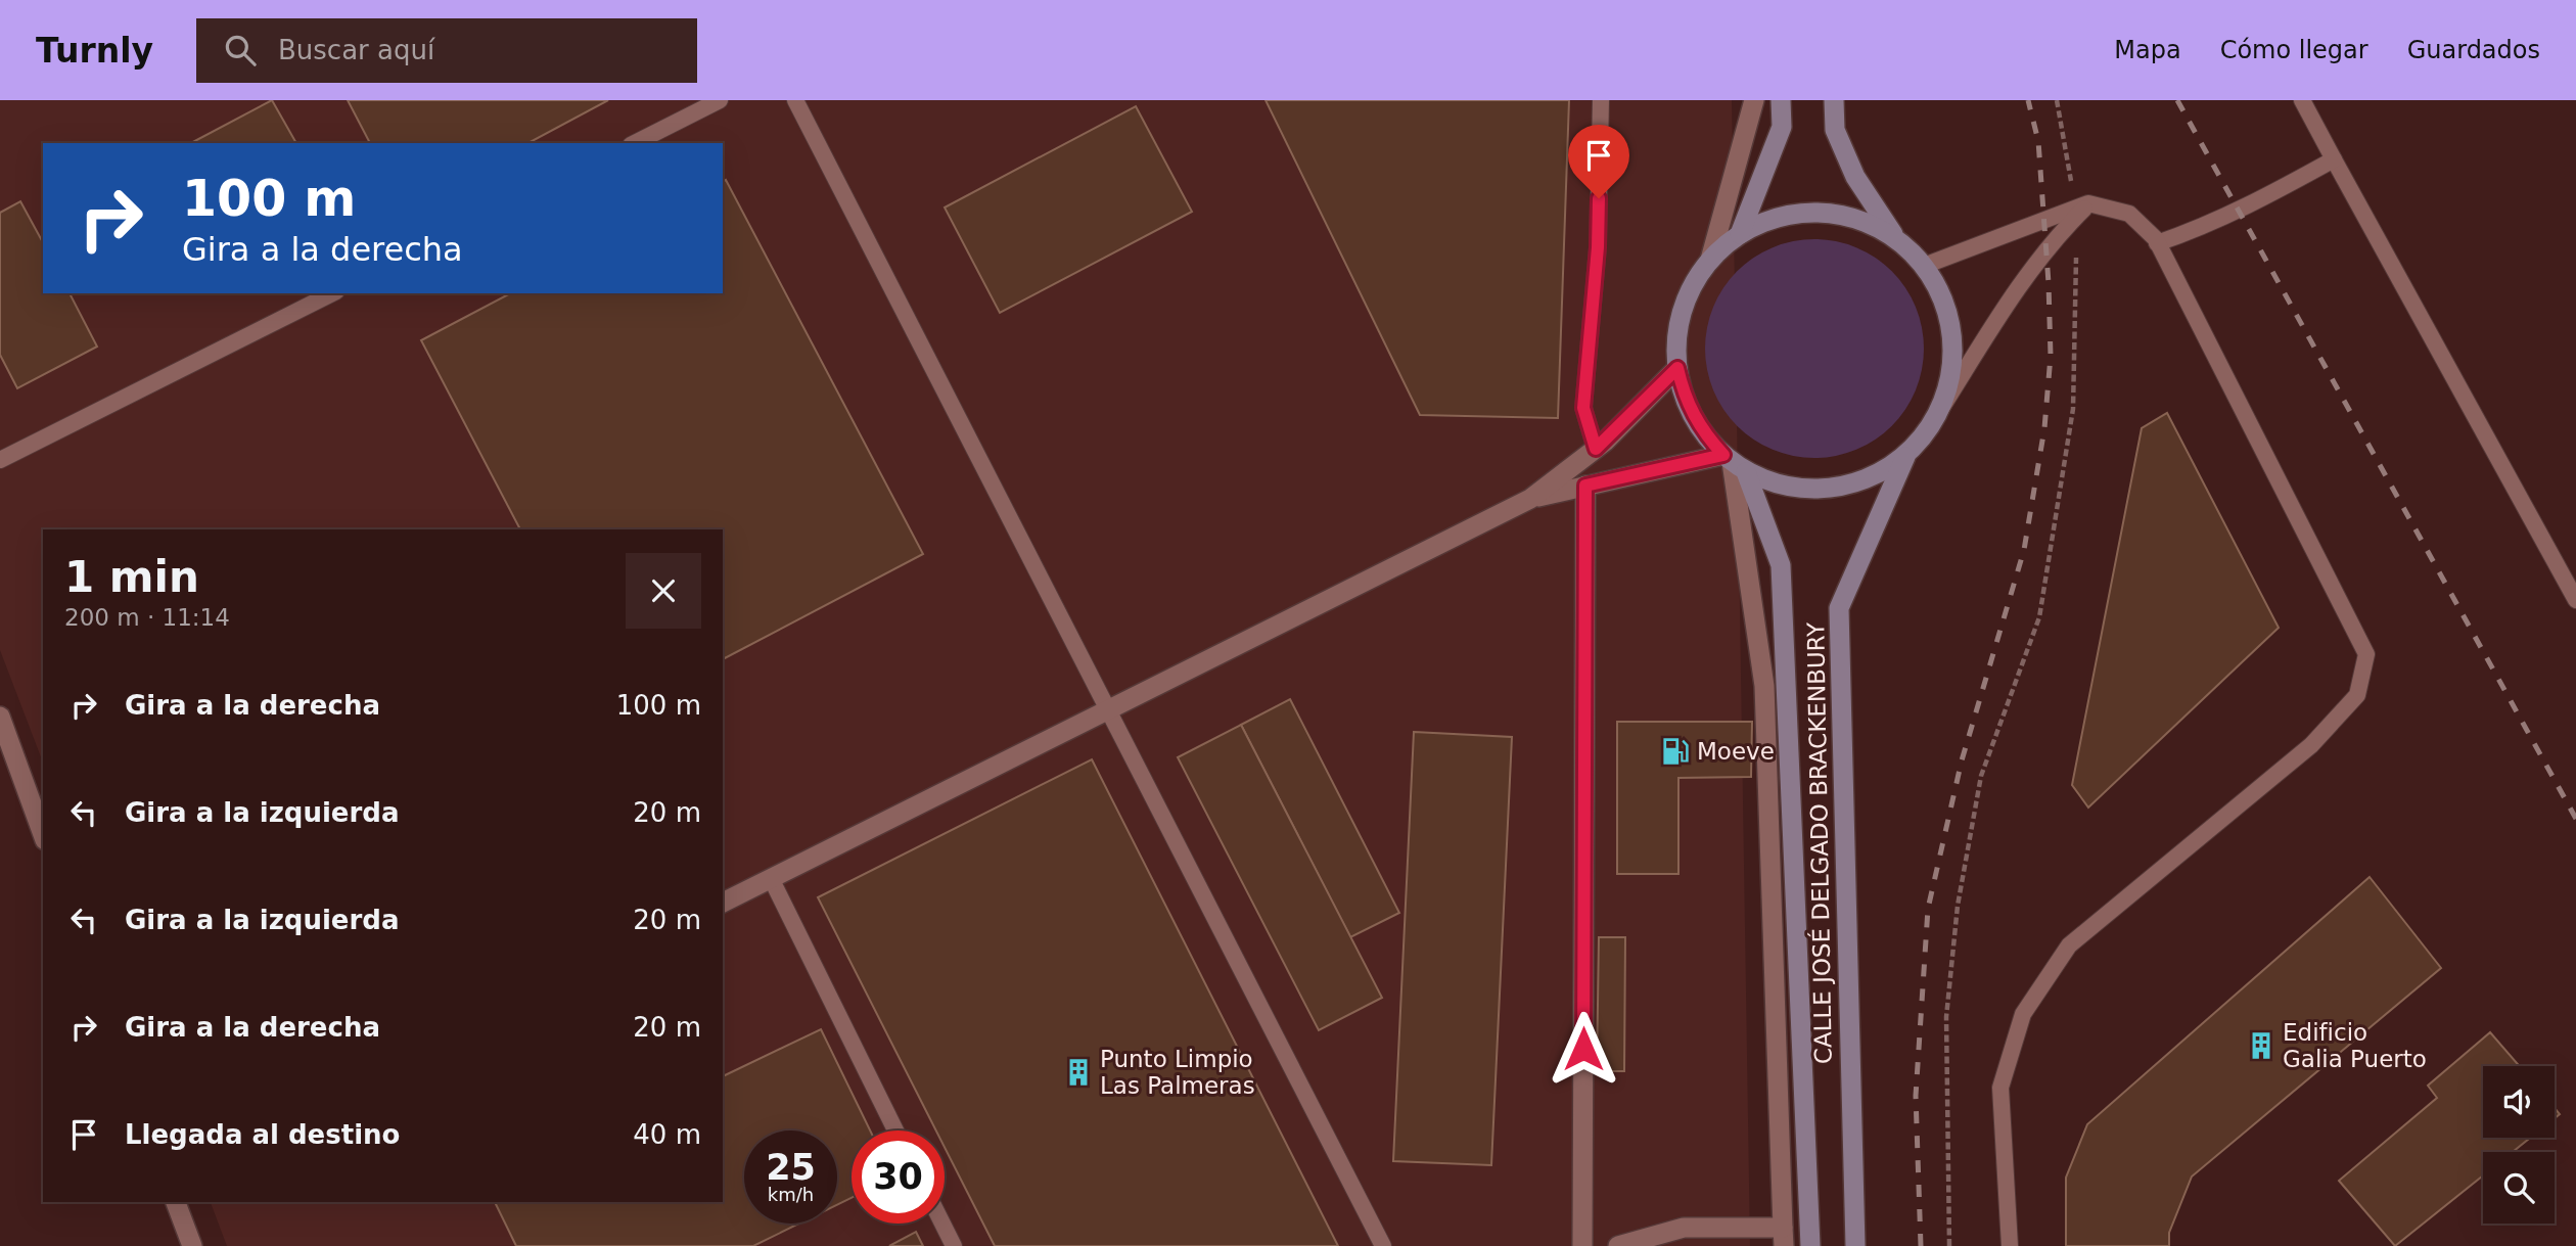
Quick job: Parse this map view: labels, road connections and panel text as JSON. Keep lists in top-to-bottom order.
{
  "streets": {
    "main road": ["CALLE JOSÉ DELGADO BRACKENBURY"]
  },
  "places": {
    "fuel station": ["Moeve"],
    "building": ["Edificio Galia Puerto", "Punto Limpio Las Palmeras"]
  },
  "page": {
    "header": "Turnly",
    "search": "Buscar aquí",
    "nav": ["Mapa", "Cómo llegar", "Guardados"],
    "turn": ["100 m", "Gira a la derecha"],
    "heading": ["1 min", "200 m · 11:14"],
    "list": [
      {
        "name": "Gira a la derecha",
        "value": "100 m"
      },
      {
        "name": "Gira a la izquierda",
        "value": "20 m"
      },
      {
        "name": "Gira a la izquierda",
        "value": "20 m"
      },
      {
        "name": "Gira a la derecha",
        "value": "20 m"
      },
      {
        "name": "Llegada al destino",
        "value": "40 m"
      }
    ],
    "speed": "25 km/h",
    "limit": "30"
  }
}
